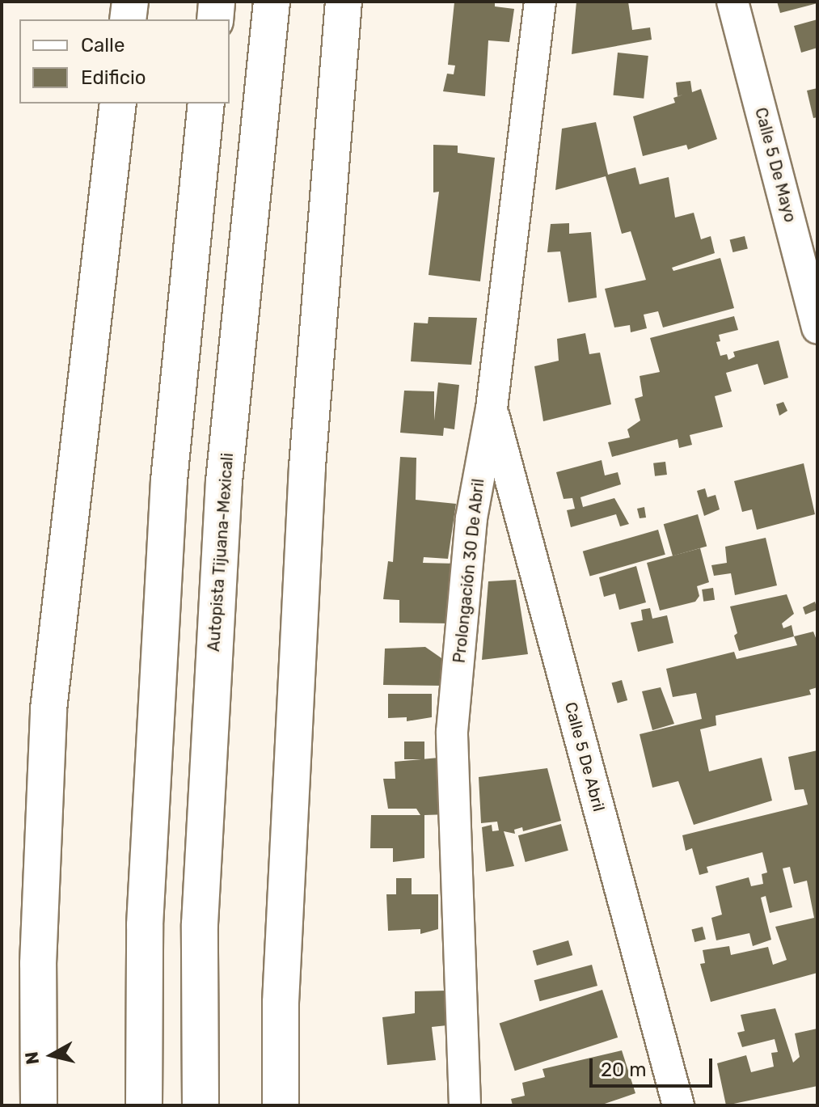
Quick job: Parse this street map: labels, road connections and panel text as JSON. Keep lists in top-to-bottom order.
{
  "streets": {
    "highway": ["Autopista Tijuana-Mexicali"],
    "street": ["Calle 5 De Mayo", "Prolongación 30 De Abril", "Calle 5 De Abril"]
  },
  "crossings": [
    ["Prolongación 30 De Abril", "Calle 5 De Abril"]
  ],
  "legend": ["Calle", "Edificio"],
  "scale_bar": "20 m",
  "north": "left"
}
